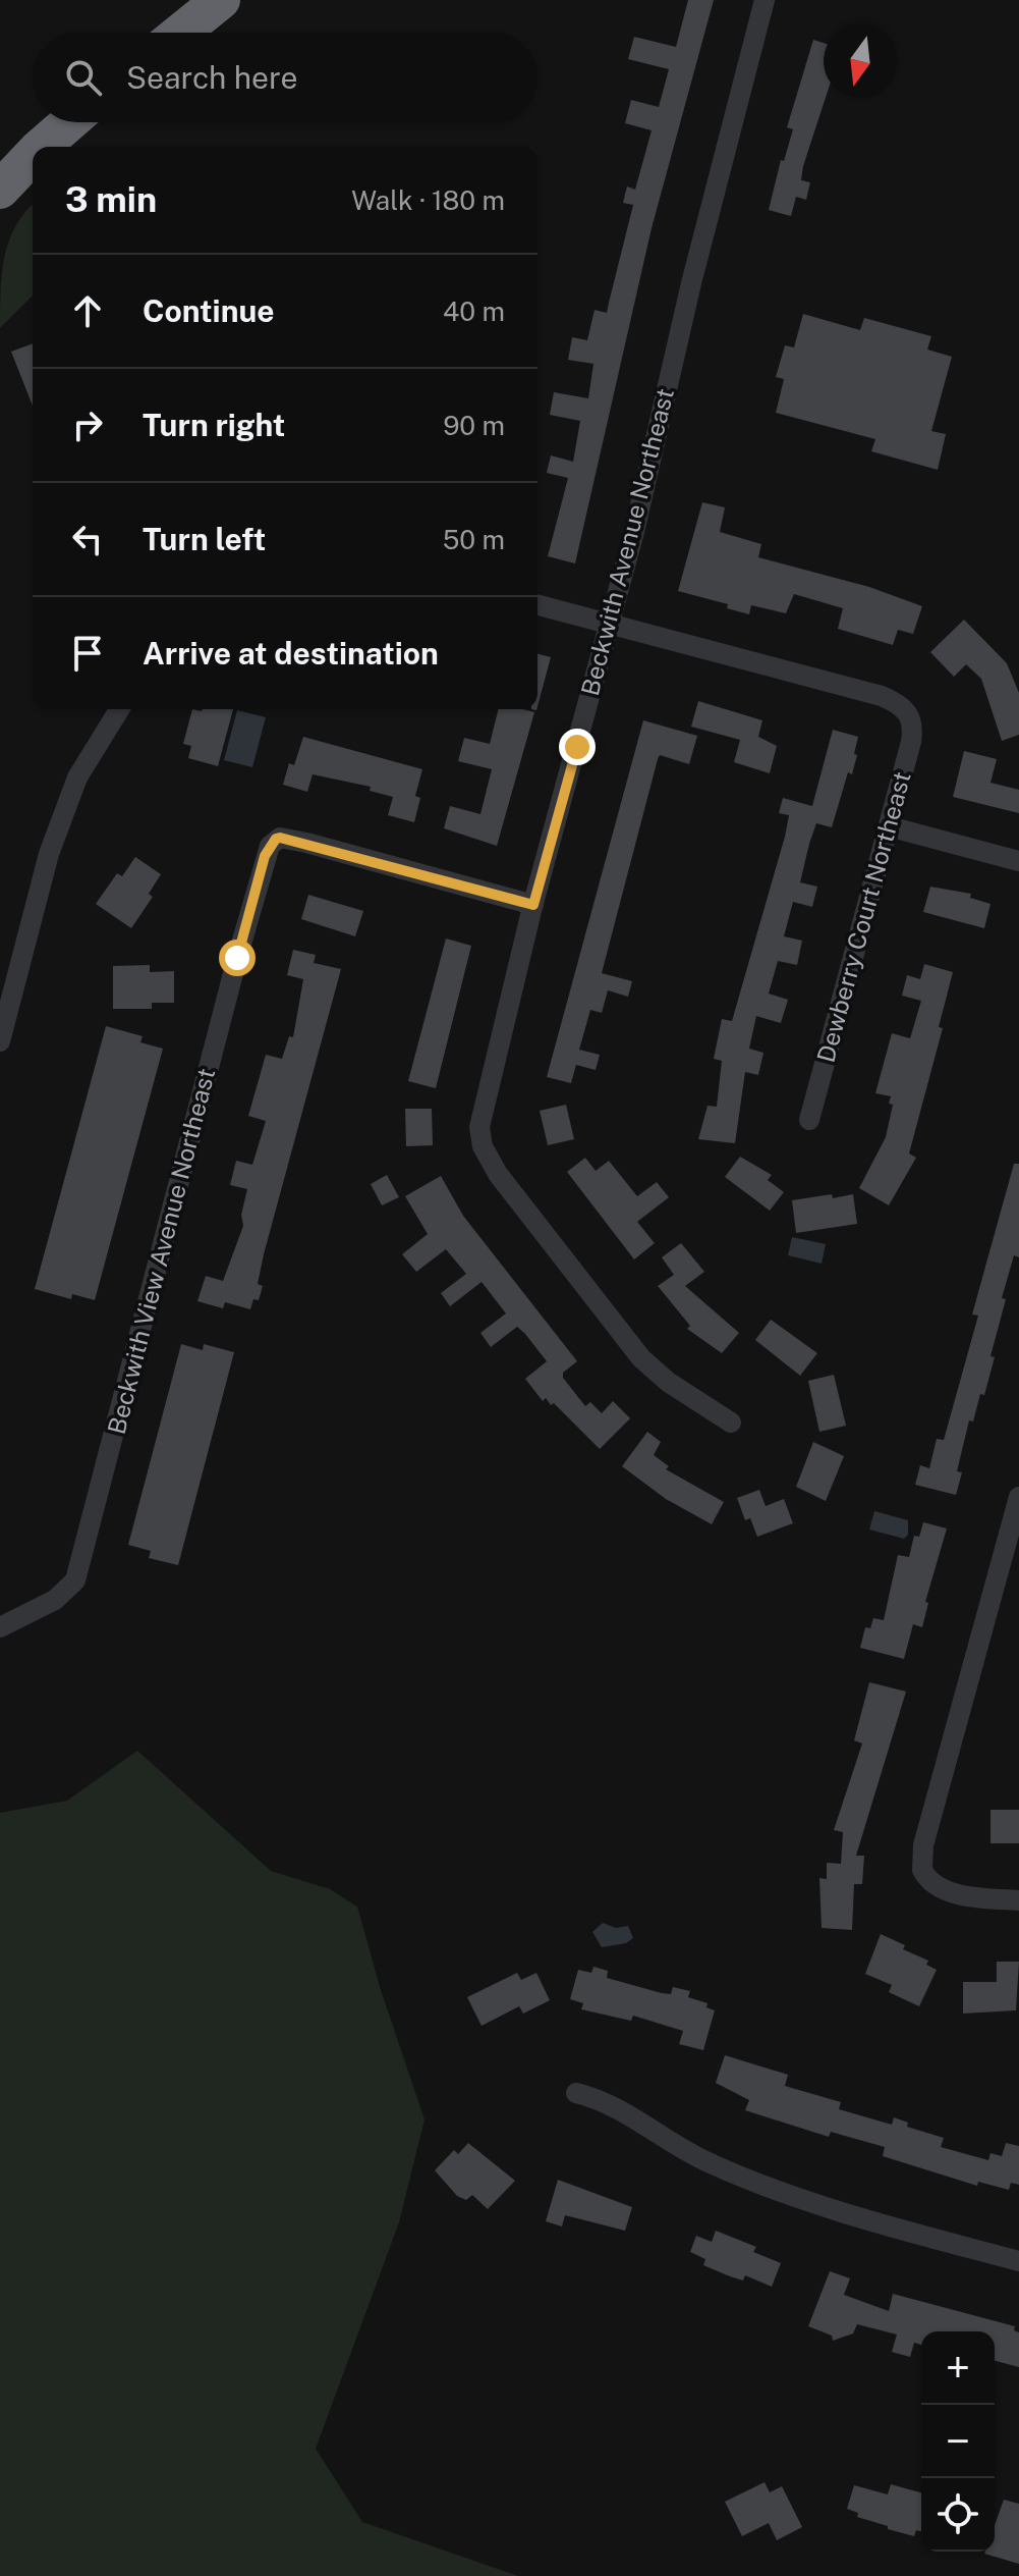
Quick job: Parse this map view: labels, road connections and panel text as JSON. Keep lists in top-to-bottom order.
{
  "streets": {
    "street": ["Beckwith Avenue Northeast", "Dewberry Court Northeast", "Beckwith View Avenue Northeast"]
  },
  "crossings": [
    ["Beckwith Avenue Northeast", "Dewberry Court Northeast"],
    ["Beckwith Avenue Northeast", "Beckwith View Avenue Northeast"]
  ],
  "north": "bottom",
  "page": {
    "search": "Search here",
    "heading": ["3 min", "Walk · 180 m"],
    "list": [
      ["Continue", "40 m"],
      ["Turn right", "90 m"],
      ["Turn left", "50 m"],
      "Arrive at destination"
    ],
    "map_buttons": ["+", "−"]
  }
}
